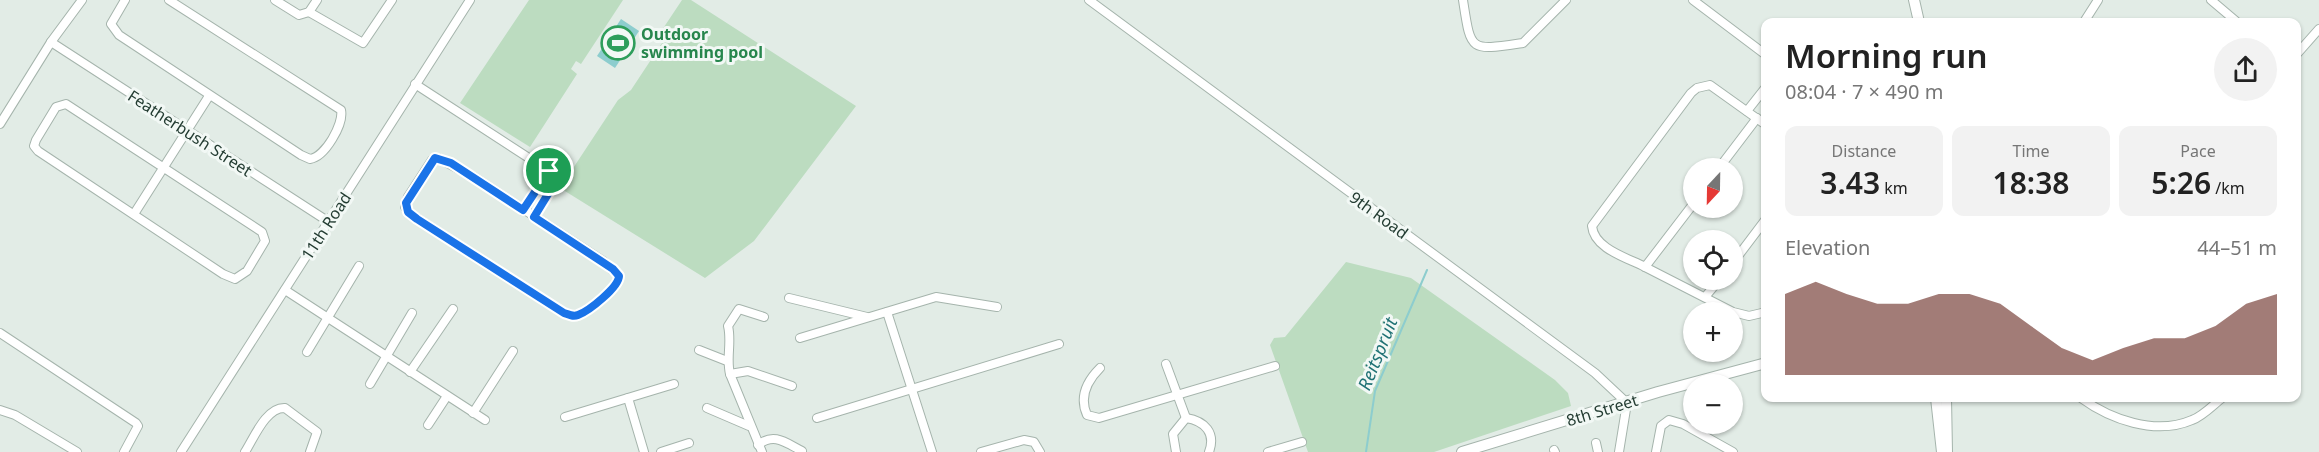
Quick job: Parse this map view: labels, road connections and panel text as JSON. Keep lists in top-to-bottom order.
{
  "streets": {
    "street": [
      "Featherbush Street",
      "9th Road",
      "11th Road",
      "8th Street"
    ]
  },
  "crossings": [
    ["Featherbush Street", "11th Road"],
    ["9th Road", "8th Street"]
  ],
  "water": ["Reitspruit"],
  "places": {
    "sports": ["Outdoor swimming pool"]
  },
  "north": "bottom",
  "page": {
    "heading": ["Morning run", "08:04 · 7 × 490 m"],
    "stats": [
      ["Distance", "3.43 km"],
      ["Time", "18:38"],
      ["Pace", "5:26 /km"]
    ],
    "map_buttons": ["+", "−"],
    "chart": ["Elevation", "44–51 m"]
  }
}
